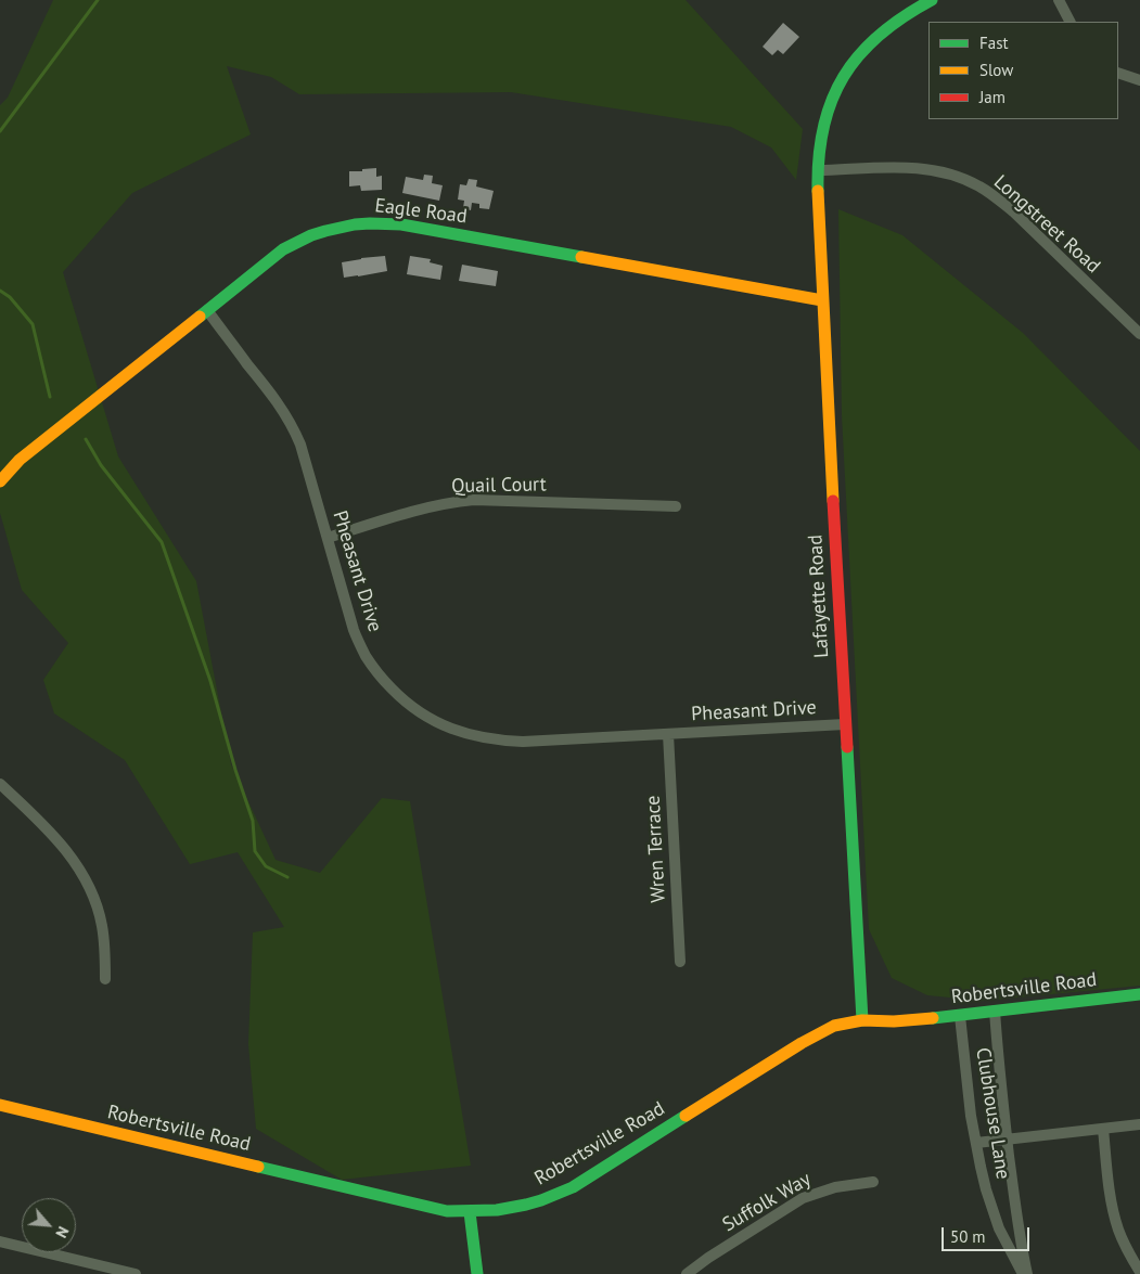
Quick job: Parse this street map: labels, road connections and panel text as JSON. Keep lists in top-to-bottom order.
{
  "streets": {
    "street": [
      "Eagle Road",
      "Longstreet Road",
      "Quail Court",
      "Pheasant Drive",
      "Lafayette Road",
      "Wren Terrace",
      "Robertsville Road",
      "Clubhouse Lane",
      "Suffolk Way"
    ]
  },
  "crossings": [
    ["Eagle Road", "Pheasant Drive"],
    ["Eagle Road", "Lafayette Road"],
    ["Longstreet Road", "Lafayette Road"],
    ["Quail Court", "Pheasant Drive"],
    ["Pheasant Drive", "Lafayette Road"],
    ["Pheasant Drive", "Wren Terrace"],
    ["Lafayette Road", "Robertsville Road"],
    ["Robertsville Road", "Clubhouse Lane"]
  ],
  "legend": ["Fast", "Slow", "Jam"],
  "scale_bar": "50 m",
  "north": "bottom right"
}
